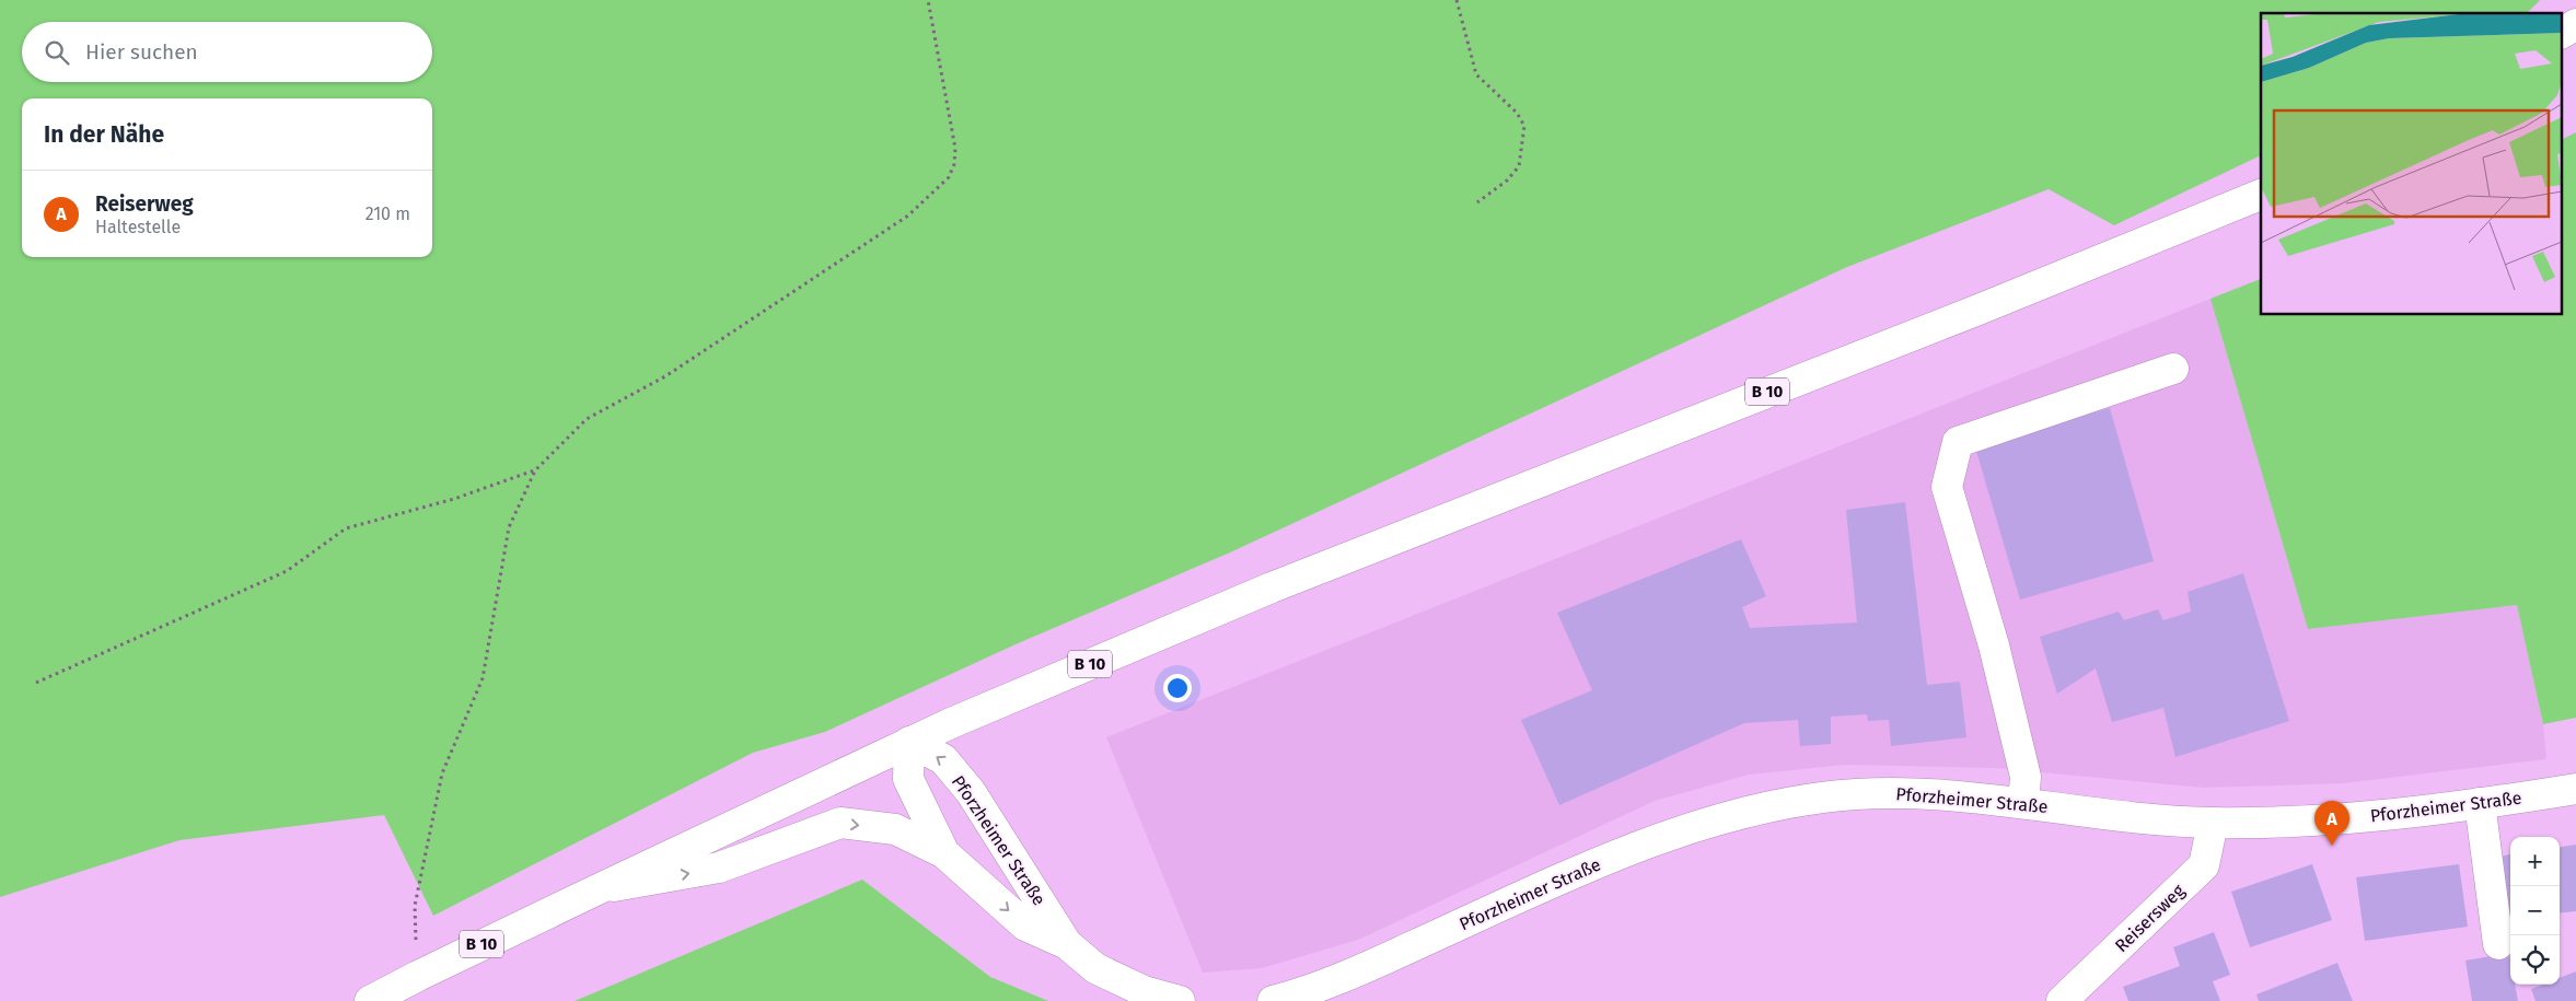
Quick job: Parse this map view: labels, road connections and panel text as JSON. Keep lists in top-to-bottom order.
{
  "streets": {
    "street": ["B 10", "Pforzheimer Straße", "Reisersweg"]
  },
  "crossings": [
    ["B 10", "Pforzheimer Straße"],
    ["Pforzheimer Straße", "Reisersweg"]
  ],
  "page": {
    "search": "Hier suchen",
    "heading": "In der Nähe",
    "list": [
      {
        "mark": "A",
        "name": "Reiserweg",
        "note": "Haltestelle",
        "value": "210 m"
      }
    ],
    "pins": "A",
    "map_buttons": ["+", "−"]
  }
}
